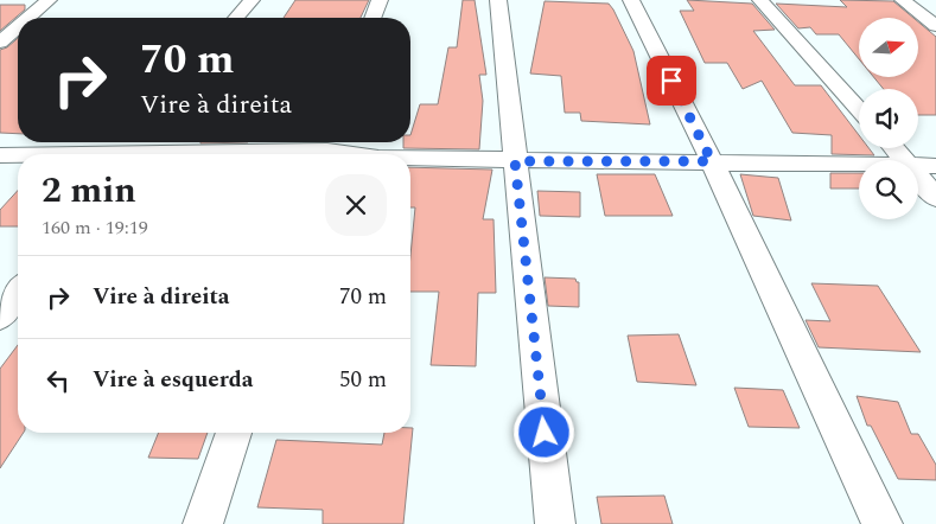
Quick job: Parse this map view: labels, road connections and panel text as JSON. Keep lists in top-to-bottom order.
{
  "north": "right",
  "page": {
    "turn": ["70 m", "Vire à direita"],
    "heading": ["2 min", "160 m · 19:19"],
    "list": [
      {
        "name": "Vire à direita",
        "value": "70 m"
      },
      {
        "name": "Vire à esquerda",
        "value": "50 m"
      }
    ]
  }
}
